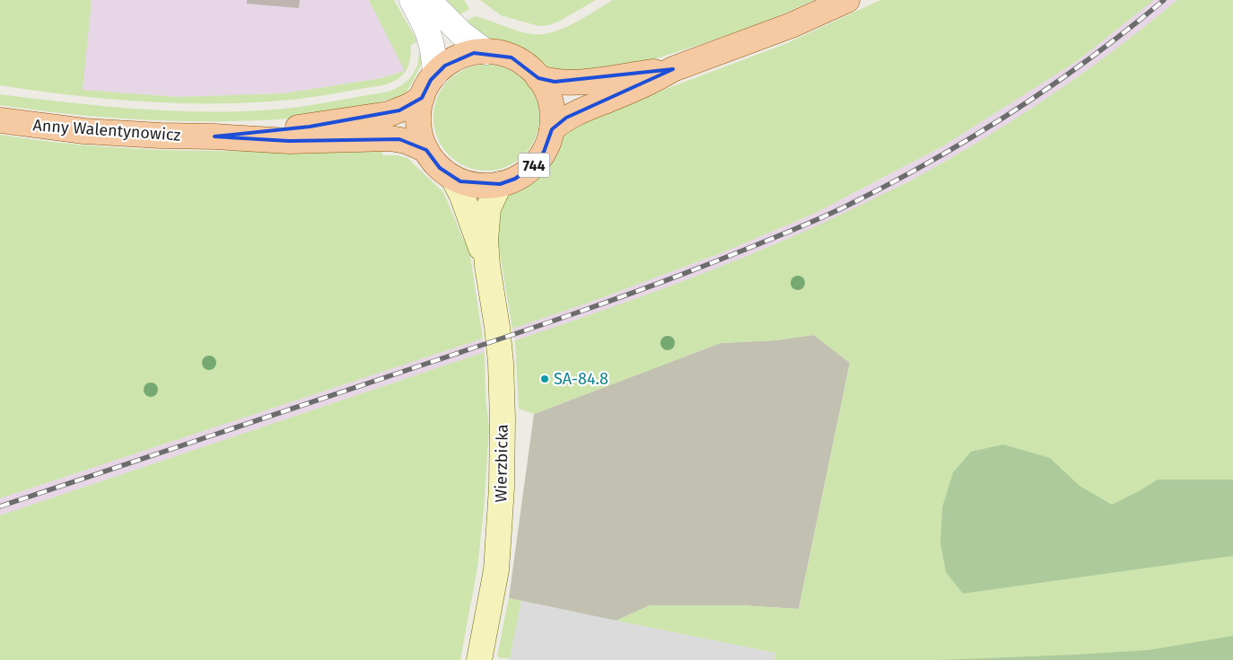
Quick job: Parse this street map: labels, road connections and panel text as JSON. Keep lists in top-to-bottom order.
{
  "streets": {
    "main road": ["Anny Walentynowicz", "744", "Wierzbicka"]
  },
  "crossings": [
    ["Anny Walentynowicz", "744"],
    ["Anny Walentynowicz", "Wierzbicka"],
    ["744", "Wierzbicka"]
  ],
  "places": ["SA-84.8"]
}
